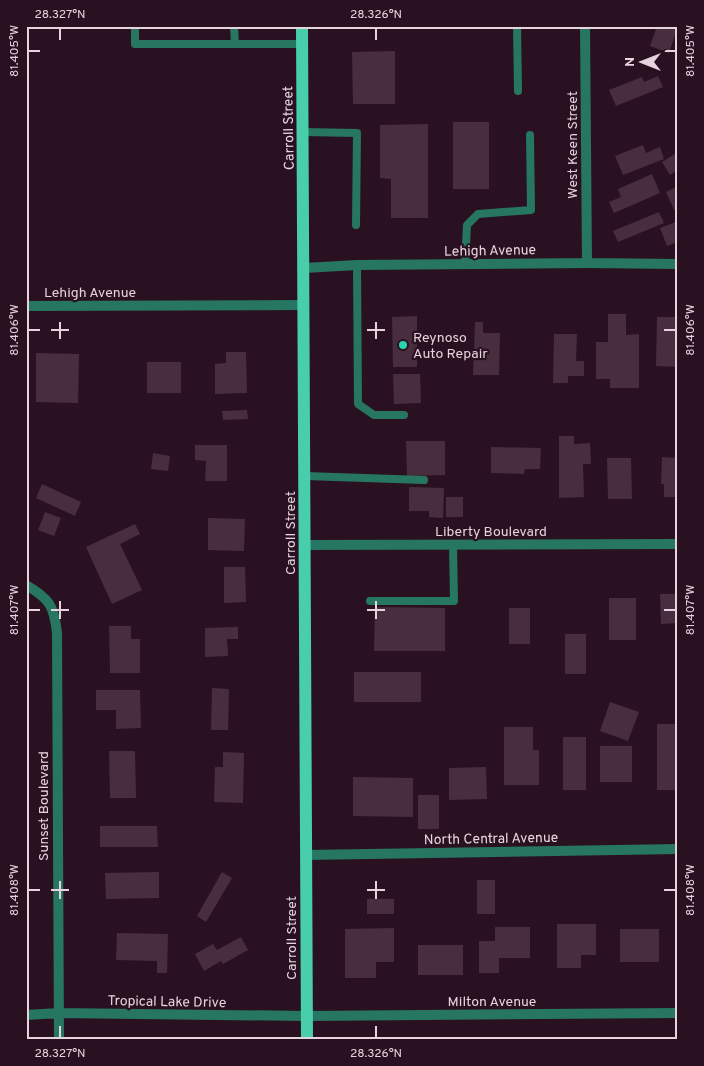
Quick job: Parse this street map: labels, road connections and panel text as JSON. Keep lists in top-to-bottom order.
{
  "streets": {
    "main road": ["Carroll Street"],
    "street": [
      "West Keen Street",
      "Lehigh Avenue",
      "Liberty Boulevard",
      "Sunset Boulevard",
      "North Central Avenue",
      "Tropical Lake Drive",
      "Milton Avenue"
    ]
  },
  "crossings": [
    ["Carroll Street", "Lehigh Avenue"],
    ["Carroll Street", "Liberty Boulevard"],
    ["Carroll Street", "North Central Avenue"],
    ["Carroll Street", "Tropical Lake Drive"],
    ["Carroll Street", "Milton Avenue"],
    ["West Keen Street", "Lehigh Avenue"],
    ["Sunset Boulevard", "Tropical Lake Drive"],
    ["Tropical Lake Drive", "Milton Avenue"]
  ],
  "places": ["Reynoso Auto Repair"],
  "north": "left",
  "coordinates": [
    "28.327°N",
    "28.326°N",
    "81.405°W",
    "81.406°W",
    "81.407°W",
    "81.408°W"
  ]
}
